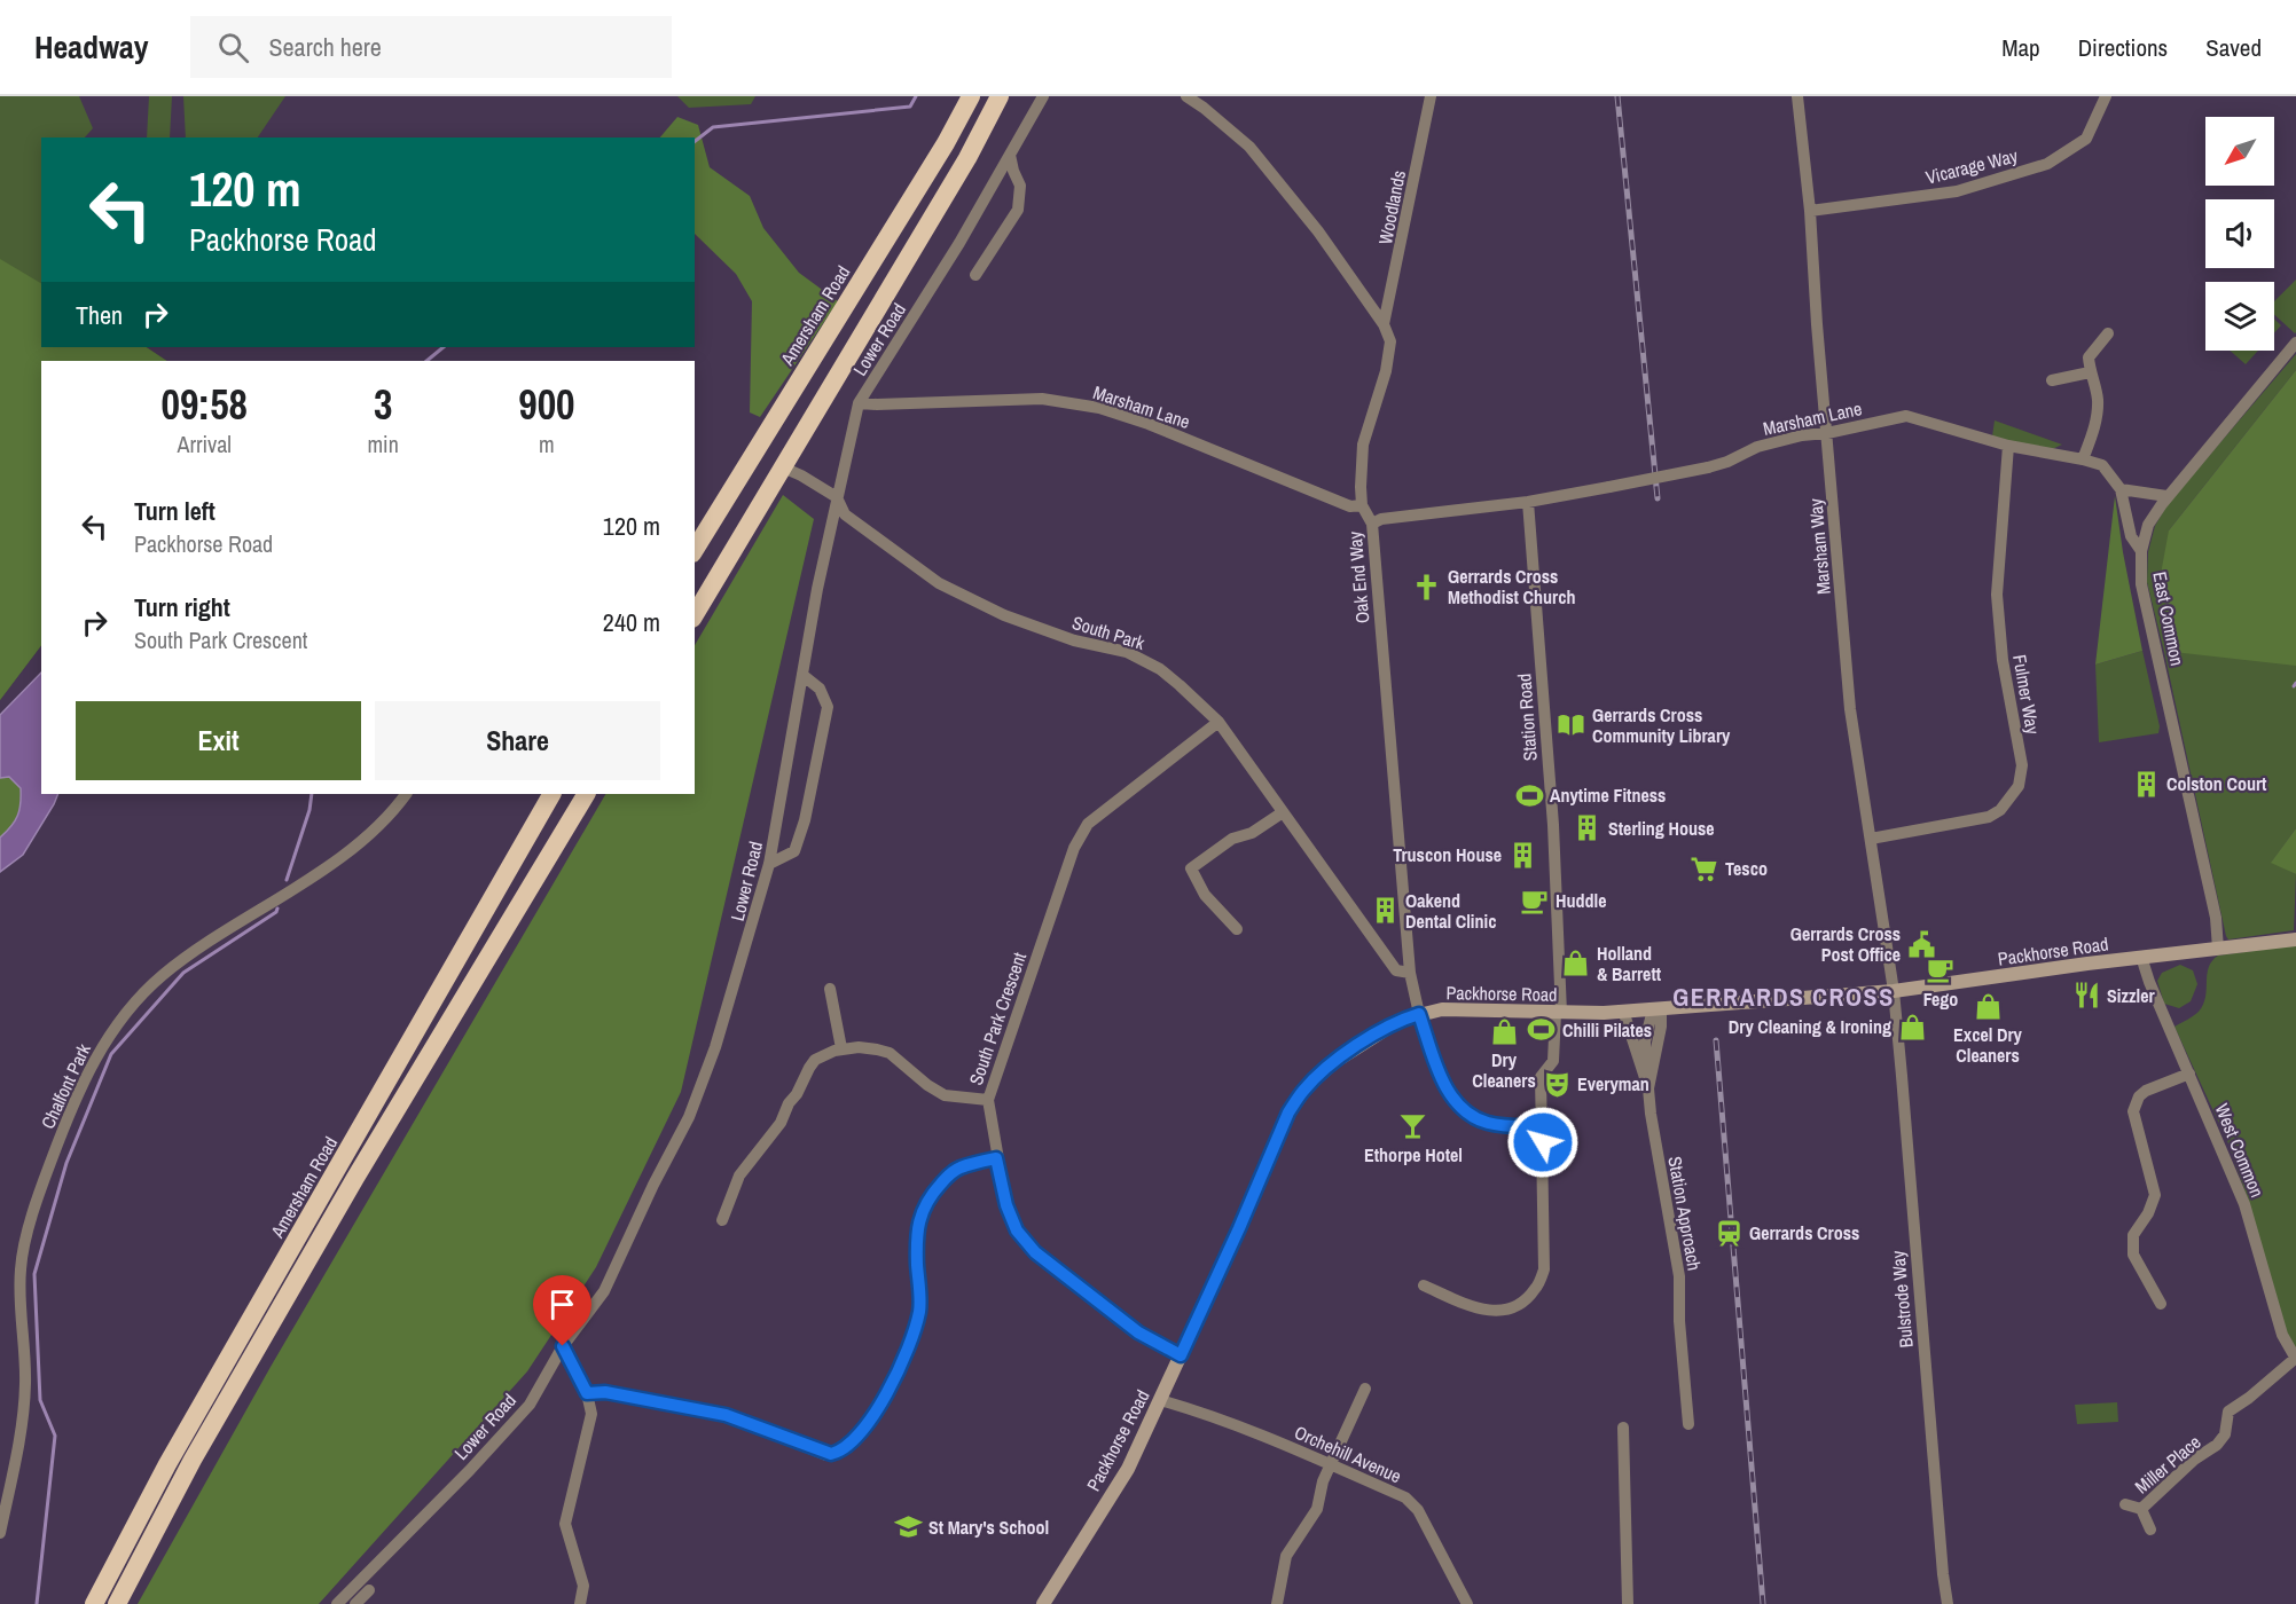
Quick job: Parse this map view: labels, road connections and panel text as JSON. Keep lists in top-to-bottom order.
{
  "streets": {
    "highway": ["Amersham Road"],
    "main road": ["Packhorse Road"],
    "street": [
      "Vicarage Way",
      "Woodlands",
      "Lower Road",
      "Marsham Lane",
      "Marsham Way",
      "Oak End Way",
      "East Common",
      "South Park",
      "Fulmer Way",
      "Station Road",
      "South Park Crescent",
      "Chalfont Park",
      "West Common",
      "Station Approach",
      "Bulstrode Way",
      "Orchehill Avenue",
      "Miller Place"
    ]
  },
  "crossings": [
    ["Vicarage Way", "Marsham Way"],
    ["Woodlands", "Oak End Way"],
    ["Lower Road", "Marsham Lane"],
    ["Lower Road", "South Park"],
    ["Marsham Lane", "Marsham Way"],
    ["Marsham Lane", "Oak End Way"],
    ["Marsham Lane", "Fulmer Way"],
    ["Marsham Lane", "Station Road"],
    ["Marsham Way", "Fulmer Way"],
    ["Marsham Way", "Packhorse Road"],
    ["Marsham Way", "Bulstrode Way"],
    ["Oak End Way", "South Park"],
    ["Oak End Way", "Station Road"],
    ["Oak End Way", "Packhorse Road"],
    ["East Common", "Packhorse Road"],
    ["South Park", "South Park Crescent"],
    ["Station Road", "Packhorse Road"],
    ["Packhorse Road", "South Park Crescent"],
    ["Packhorse Road", "West Common"],
    ["Packhorse Road", "Bulstrode Way"],
    ["Packhorse Road", "Orchehill Avenue"],
    ["West Common", "Miller Place"]
  ],
  "districts": ["GERRARDS CROSS"],
  "places": {
    "church": ["Gerrards Cross Methodist Church"],
    "library": ["Gerrards Cross Community Library"],
    "building": [
      "Colston Court",
      "Sterling House",
      "Truscon House",
      "Oakend Dental Clinic"
    ],
    "sports": ["Anytime Fitness", "Chilli Pilates"],
    "supermarket": ["Tesco"],
    "cafe": ["Huddle", "Fego"],
    "public building": ["Gerrards Cross Post Office"],
    "shop": [
      "Holland & Barrett",
      "Excel Dry Cleaners",
      "Dry Cleaning & Ironing",
      "Dry Cleaners"
    ],
    "restaurant": ["Sizzler"],
    "theatre": ["Everyman"],
    "bar": ["Ethorpe Hotel"],
    "station": ["Gerrards Cross"],
    "school or university": ["St Mary's School"]
  },
  "north": "bottom left",
  "page": {
    "header": "Headway",
    "search": "Search here",
    "nav": ["Map", "Directions", "Saved"],
    "turn": ["120 m", "Packhorse Road"],
    "then": "Then",
    "eta": [
      "09:58",
      "Arrival",
      "3",
      "min",
      "900",
      "m"
    ],
    "list": [
      {
        "name": "Turn left",
        "note": "Packhorse Road",
        "value": "120 m"
      },
      {
        "name": "Turn right",
        "note": "South Park Crescent",
        "value": "240 m"
      }
    ],
    "buttons": ["Exit", "Share"]
  }
}
